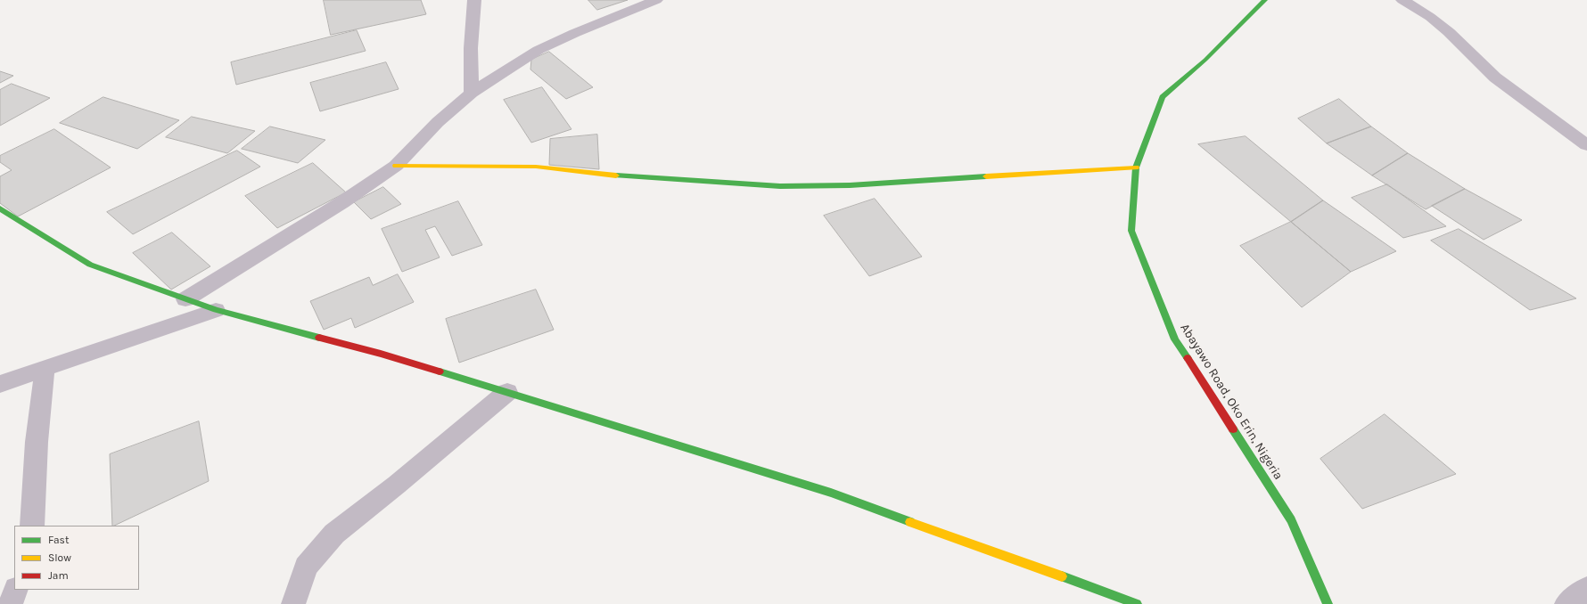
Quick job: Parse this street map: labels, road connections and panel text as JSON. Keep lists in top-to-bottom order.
{
  "streets": {
    "street": ["Abayawo Road, Oko Erin, Nigeria"]
  },
  "legend": ["Fast", "Slow", "Jam"]
}
